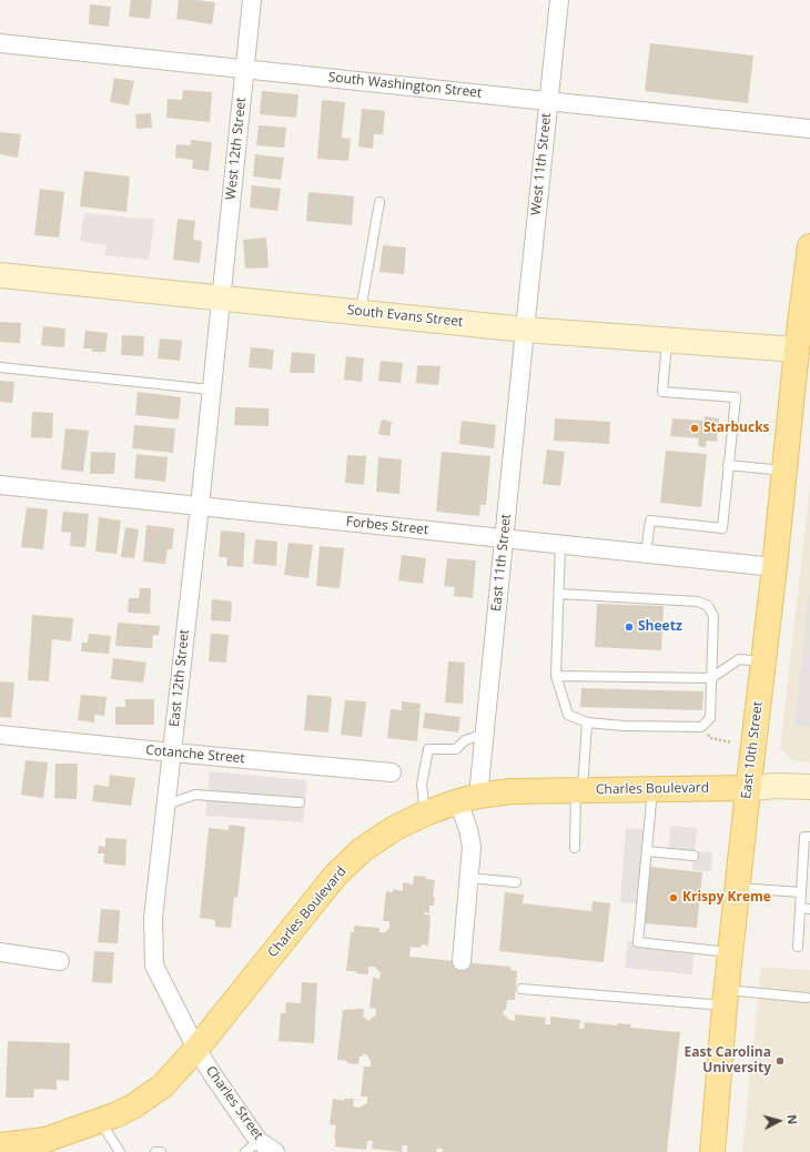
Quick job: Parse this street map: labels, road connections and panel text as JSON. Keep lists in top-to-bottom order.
{
  "streets": {
    "main road": ["South Evans Street", "East 10th Street", "Charles Boulevard"],
    "street": [
      "South Washington Street",
      "West 12th Street",
      "West 11th Street",
      "Forbes Street",
      "East 11th Street",
      "East 12th Street",
      "Cotanche Street",
      "Charles Street"
    ]
  },
  "crossings": [
    ["South Washington Street", "West 12th Street"],
    ["South Washington Street", "West 11th Street"],
    ["West 12th Street", "South Evans Street"],
    ["West 12th Street", "East 12th Street"],
    ["West 11th Street", "South Evans Street"],
    ["West 11th Street", "East 11th Street"],
    ["South Evans Street", "East 11th Street"],
    ["South Evans Street", "East 12th Street"],
    ["South Evans Street", "East 10th Street"],
    ["Forbes Street", "East 11th Street"],
    ["Forbes Street", "East 12th Street"],
    ["Forbes Street", "East 10th Street"],
    ["East 11th Street", "Charles Boulevard"],
    ["East 12th Street", "Cotanche Street"],
    ["East 12th Street", "Charles Boulevard"],
    ["East 12th Street", "Charles Street"],
    ["East 10th Street", "Charles Boulevard"],
    ["Charles Boulevard", "Charles Street"]
  ],
  "places": [
    "Starbucks",
    "Sheetz",
    "Krispy Kreme",
    "East Carolina University"
  ],
  "north": "right"
}
